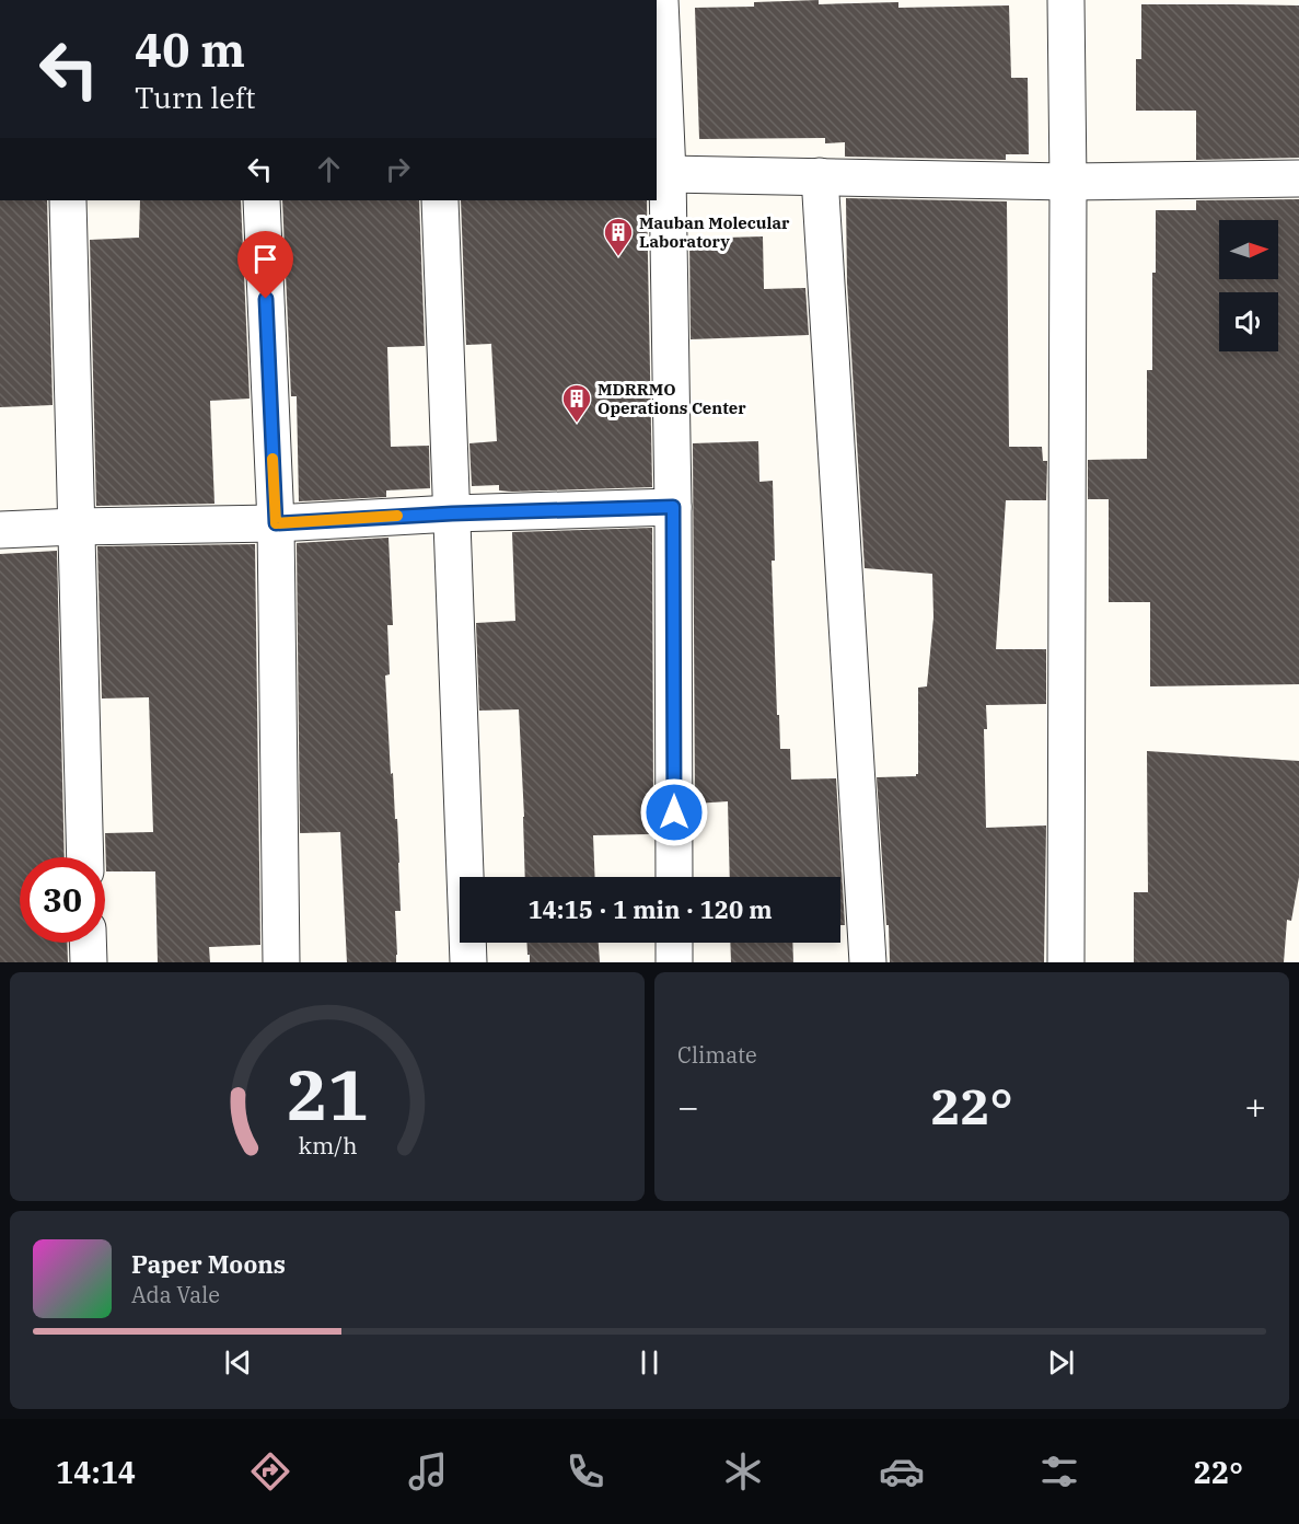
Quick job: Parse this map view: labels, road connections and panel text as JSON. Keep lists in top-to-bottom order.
{
  "places": {
    "building": ["Mauban Molecular Laboratory", "MDRRMO Operations Center"]
  },
  "north": "right",
  "page": {
    "turn": ["40 m", "Turn left"],
    "limit": "30",
    "trip": "14:15 · 1 min · 120 m",
    "tile": "Climate",
    "heat": ["−", "22°", "+"],
    "song": ["Paper Moons", "Ada Vale"],
    "tabs": ["14:14", "22°"],
    "gauge": ["21", "km/h"]
  }
}
